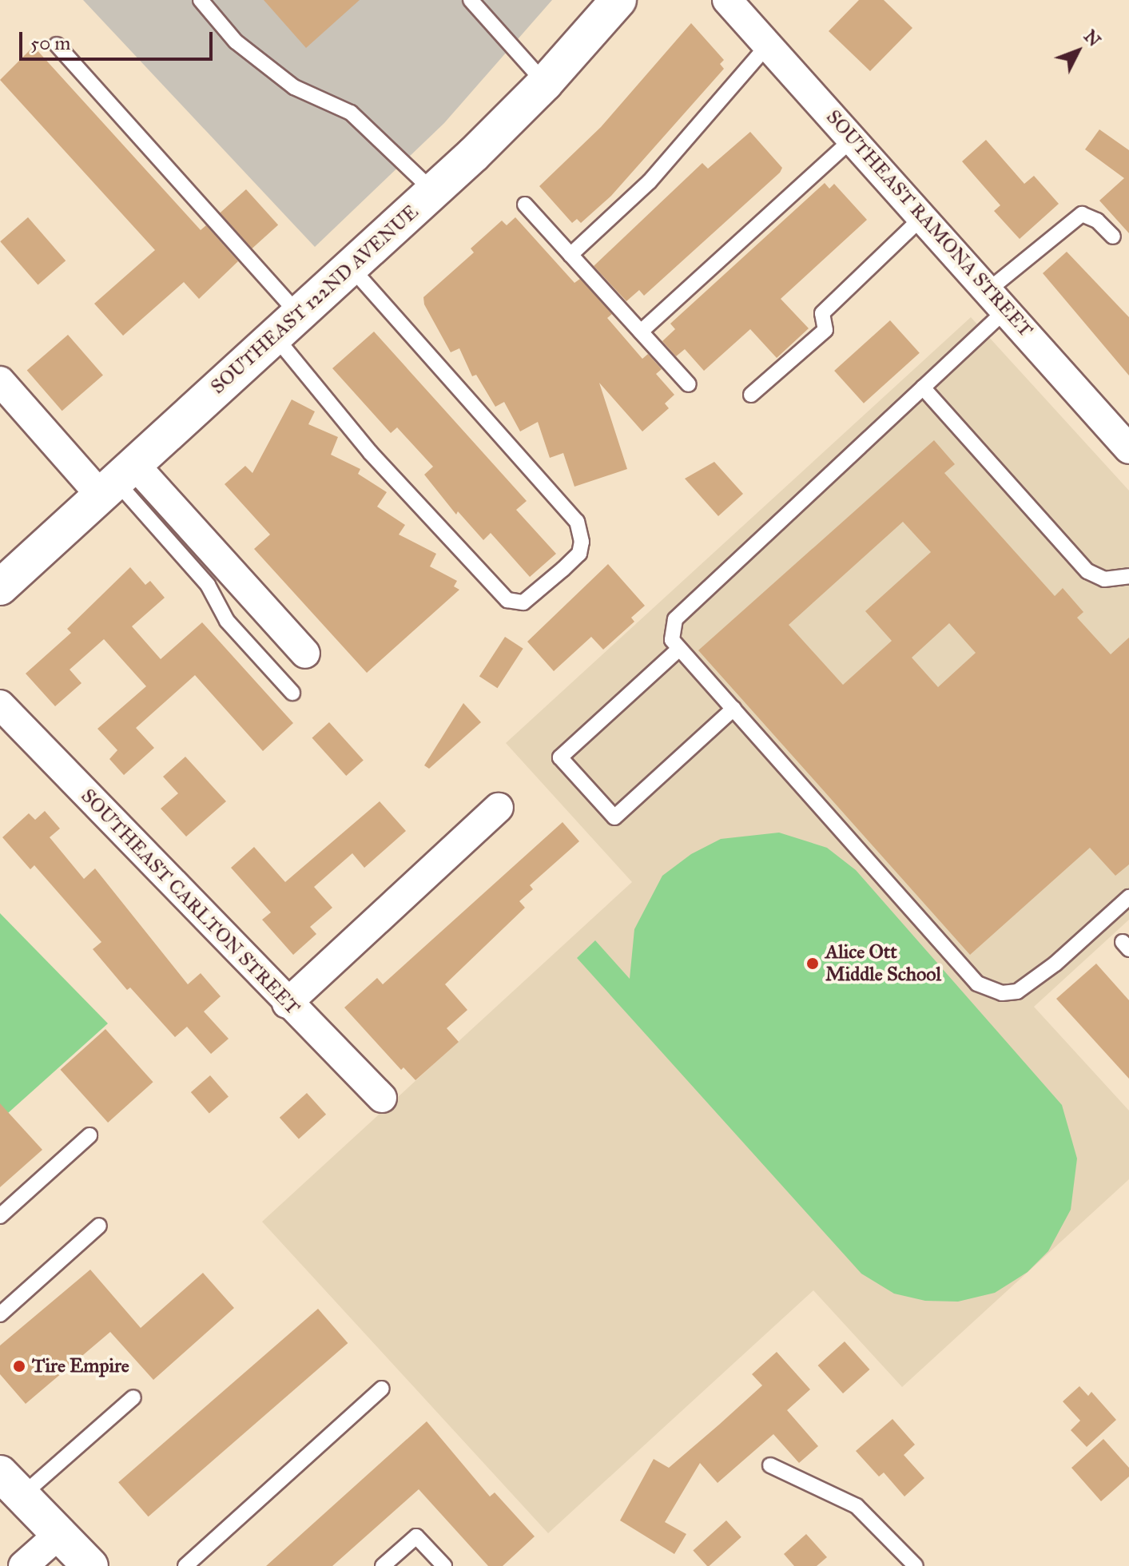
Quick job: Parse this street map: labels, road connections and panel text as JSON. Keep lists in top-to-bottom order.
{
  "streets": {
    "main road": ["SOUTHEAST 122ND AVENUE"],
    "street": ["SOUTHEAST RAMONA STREET", "SOUTHEAST CARLTON STREET"]
  },
  "places": ["Alice Ott Middle School", "Tire Empire"],
  "scale_bar": "50 m",
  "north": "top right"
}
